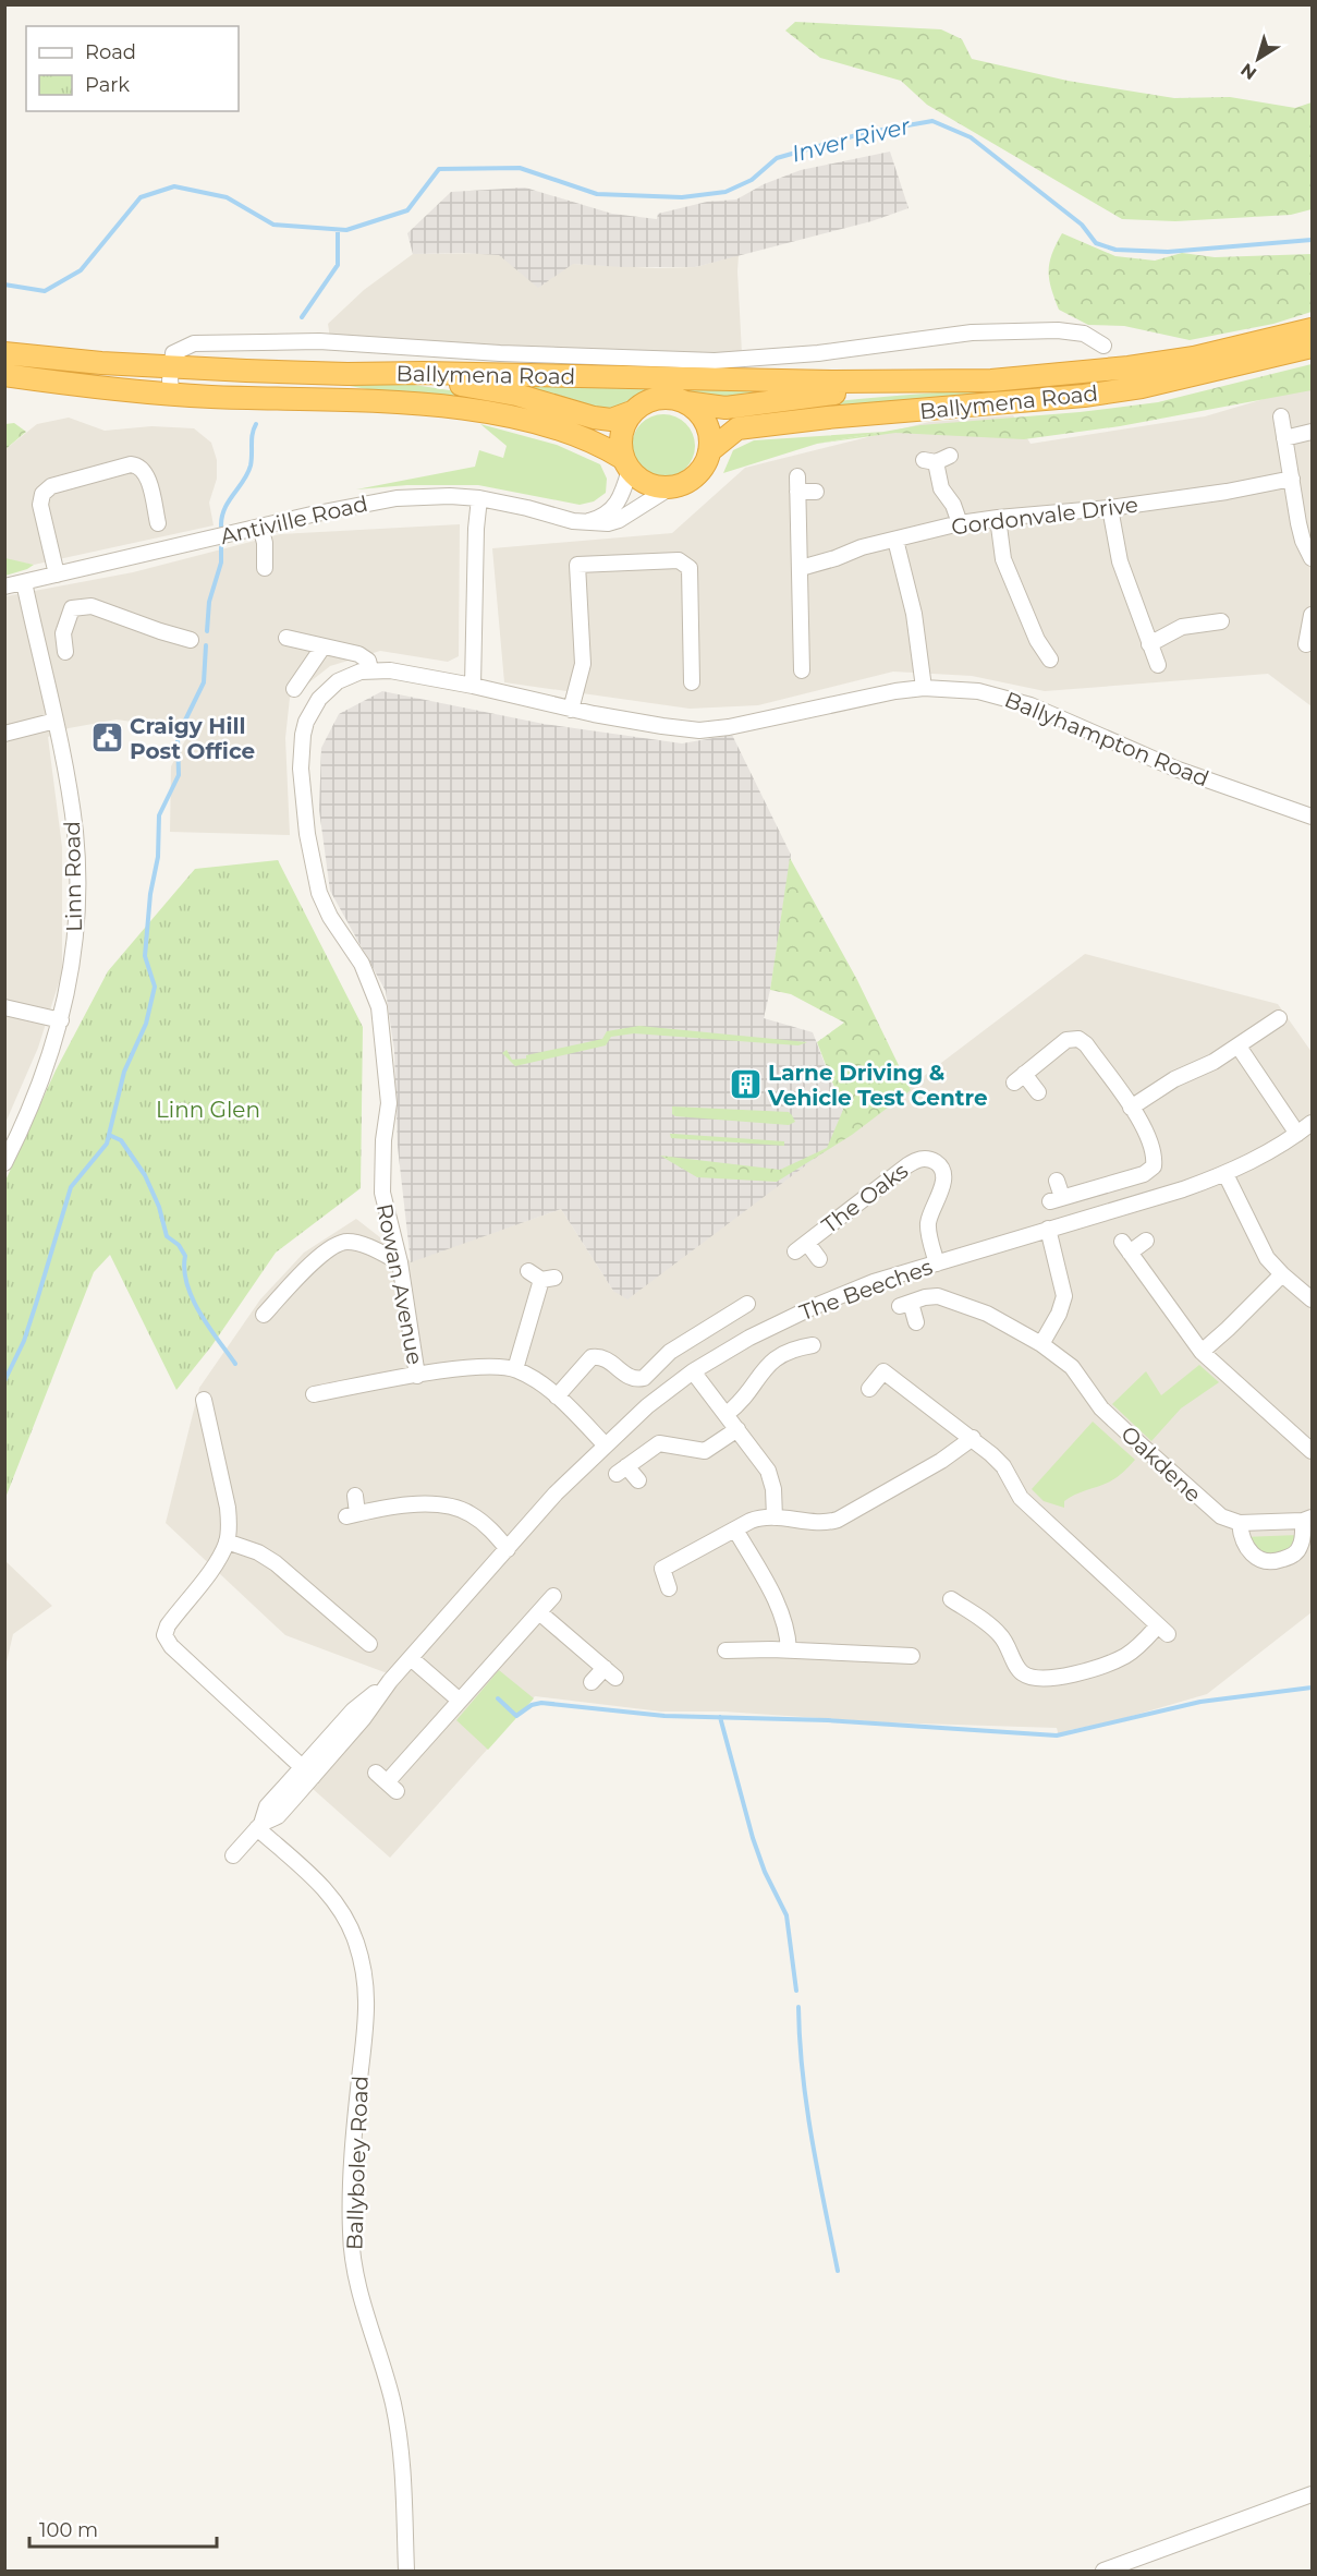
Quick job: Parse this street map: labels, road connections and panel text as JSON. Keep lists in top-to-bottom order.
{
  "streets": {
    "highway": ["Ballymena Road"],
    "street": [
      "Gordonvale Drive",
      "Antiville Road",
      "Ballyhampton Road",
      "Linn Road",
      "The Oaks",
      "Rowan Avenue",
      "The Beeches",
      "Oakdene",
      "Ballyboley Road"
    ]
  },
  "crossings": [
    ["Ballymena Road", "Antiville Road"],
    ["Antiville Road", "Linn Road"],
    ["The Oaks", "The Beeches"],
    ["The Beeches", "Ballyboley Road"]
  ],
  "water": ["Inver River"],
  "parks": ["Linn Glen"],
  "places": {
    "public building": ["Craigy Hill Post Office"],
    "building": ["Larne Driving & Vehicle Test Centre"]
  },
  "legend": ["Road", "Park"],
  "scale_bar": "100 m",
  "north": "bottom left"
}
